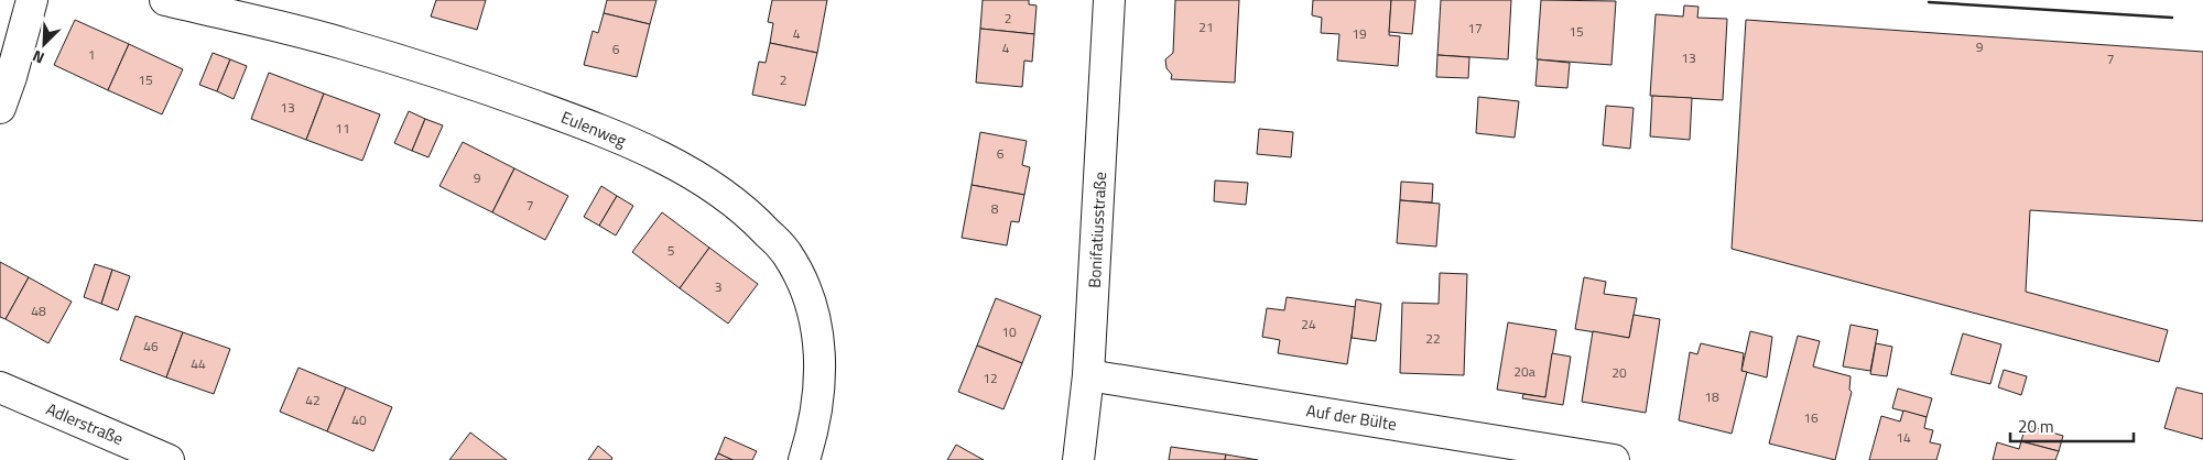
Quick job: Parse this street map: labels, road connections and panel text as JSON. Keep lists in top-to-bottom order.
{
  "streets": {
    "street": [
      "Eulenweg",
      "Bonifatiusstraße",
      "Auf der Bülte",
      "Adlerstraße"
    ]
  },
  "crossings": [
    ["Bonifatiusstraße", "Auf der Bülte"]
  ],
  "house_numbers": [
    "2",
    "21",
    "17",
    "15",
    "4",
    "19",
    "9",
    "4",
    "6",
    "1",
    "13",
    "7",
    "15",
    "2",
    "13",
    "11",
    "6",
    "9",
    "7",
    "8",
    "5",
    "3",
    "48",
    "24",
    "10",
    "22",
    "46",
    "44",
    "20a",
    "20",
    "12",
    "18",
    "42",
    "16",
    "40",
    "14"
  ],
  "scale_bar": "20 m",
  "north": "bottom left"
}
